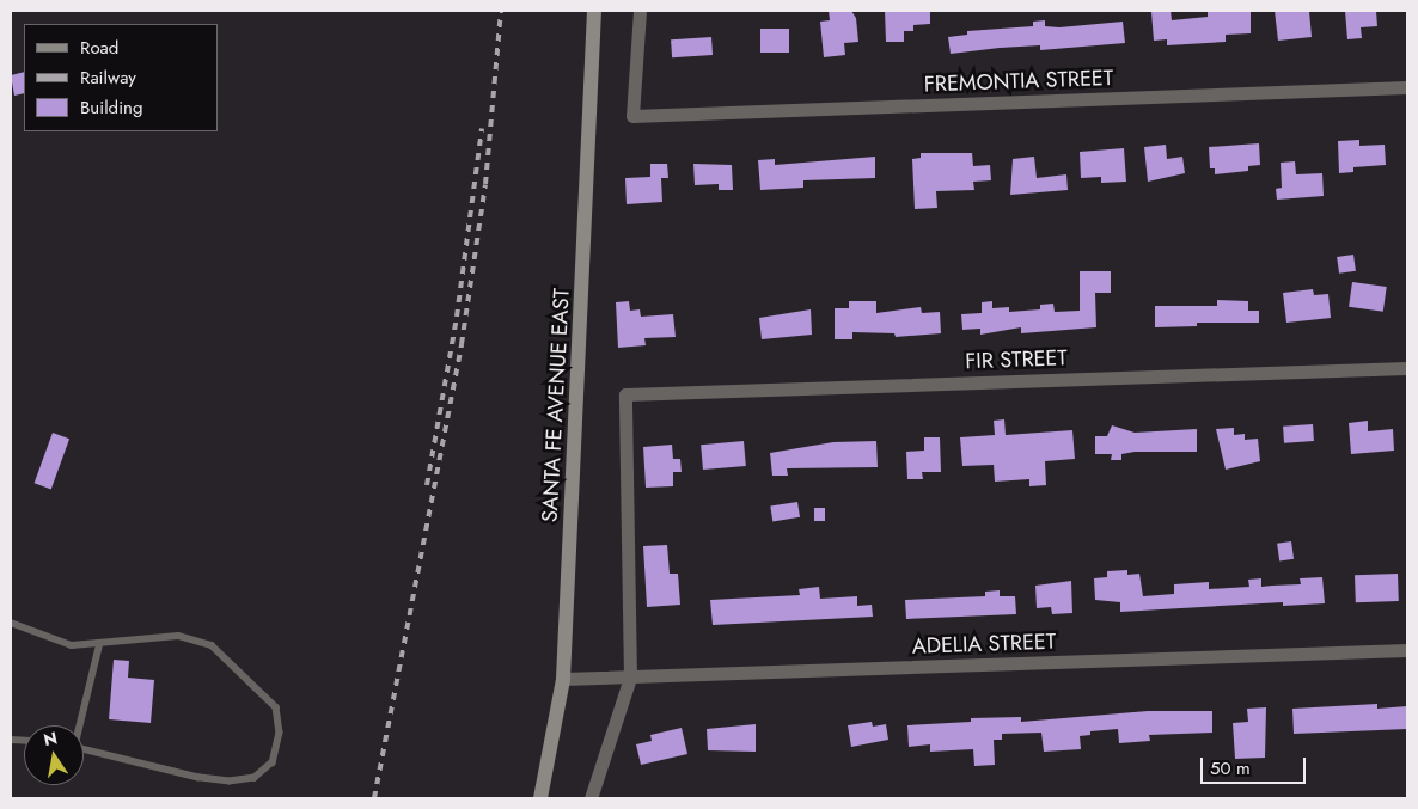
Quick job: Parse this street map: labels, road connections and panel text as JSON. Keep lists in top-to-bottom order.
{
  "streets": {
    "street": [
      "FREMONTIA STREET",
      "FIR STREET",
      "SANTA FE AVENUE EAST",
      "ADELIA STREET"
    ]
  },
  "crossings": [
    ["FIR STREET", "ADELIA STREET"],
    ["SANTA FE AVENUE EAST", "ADELIA STREET"]
  ],
  "legend": ["Road", "Railway", "Building"],
  "scale_bar": "50 m",
  "north": "top"
}
